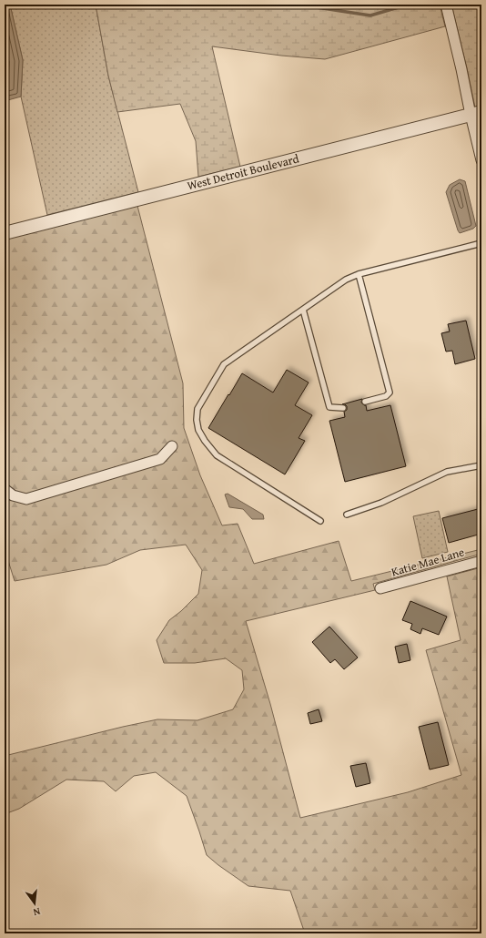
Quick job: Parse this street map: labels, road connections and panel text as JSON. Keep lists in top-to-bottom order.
{
  "streets": {
    "street": ["West Detroit Boulevard", "Katie Mae Lane"]
  },
  "north": "bottom"
}
